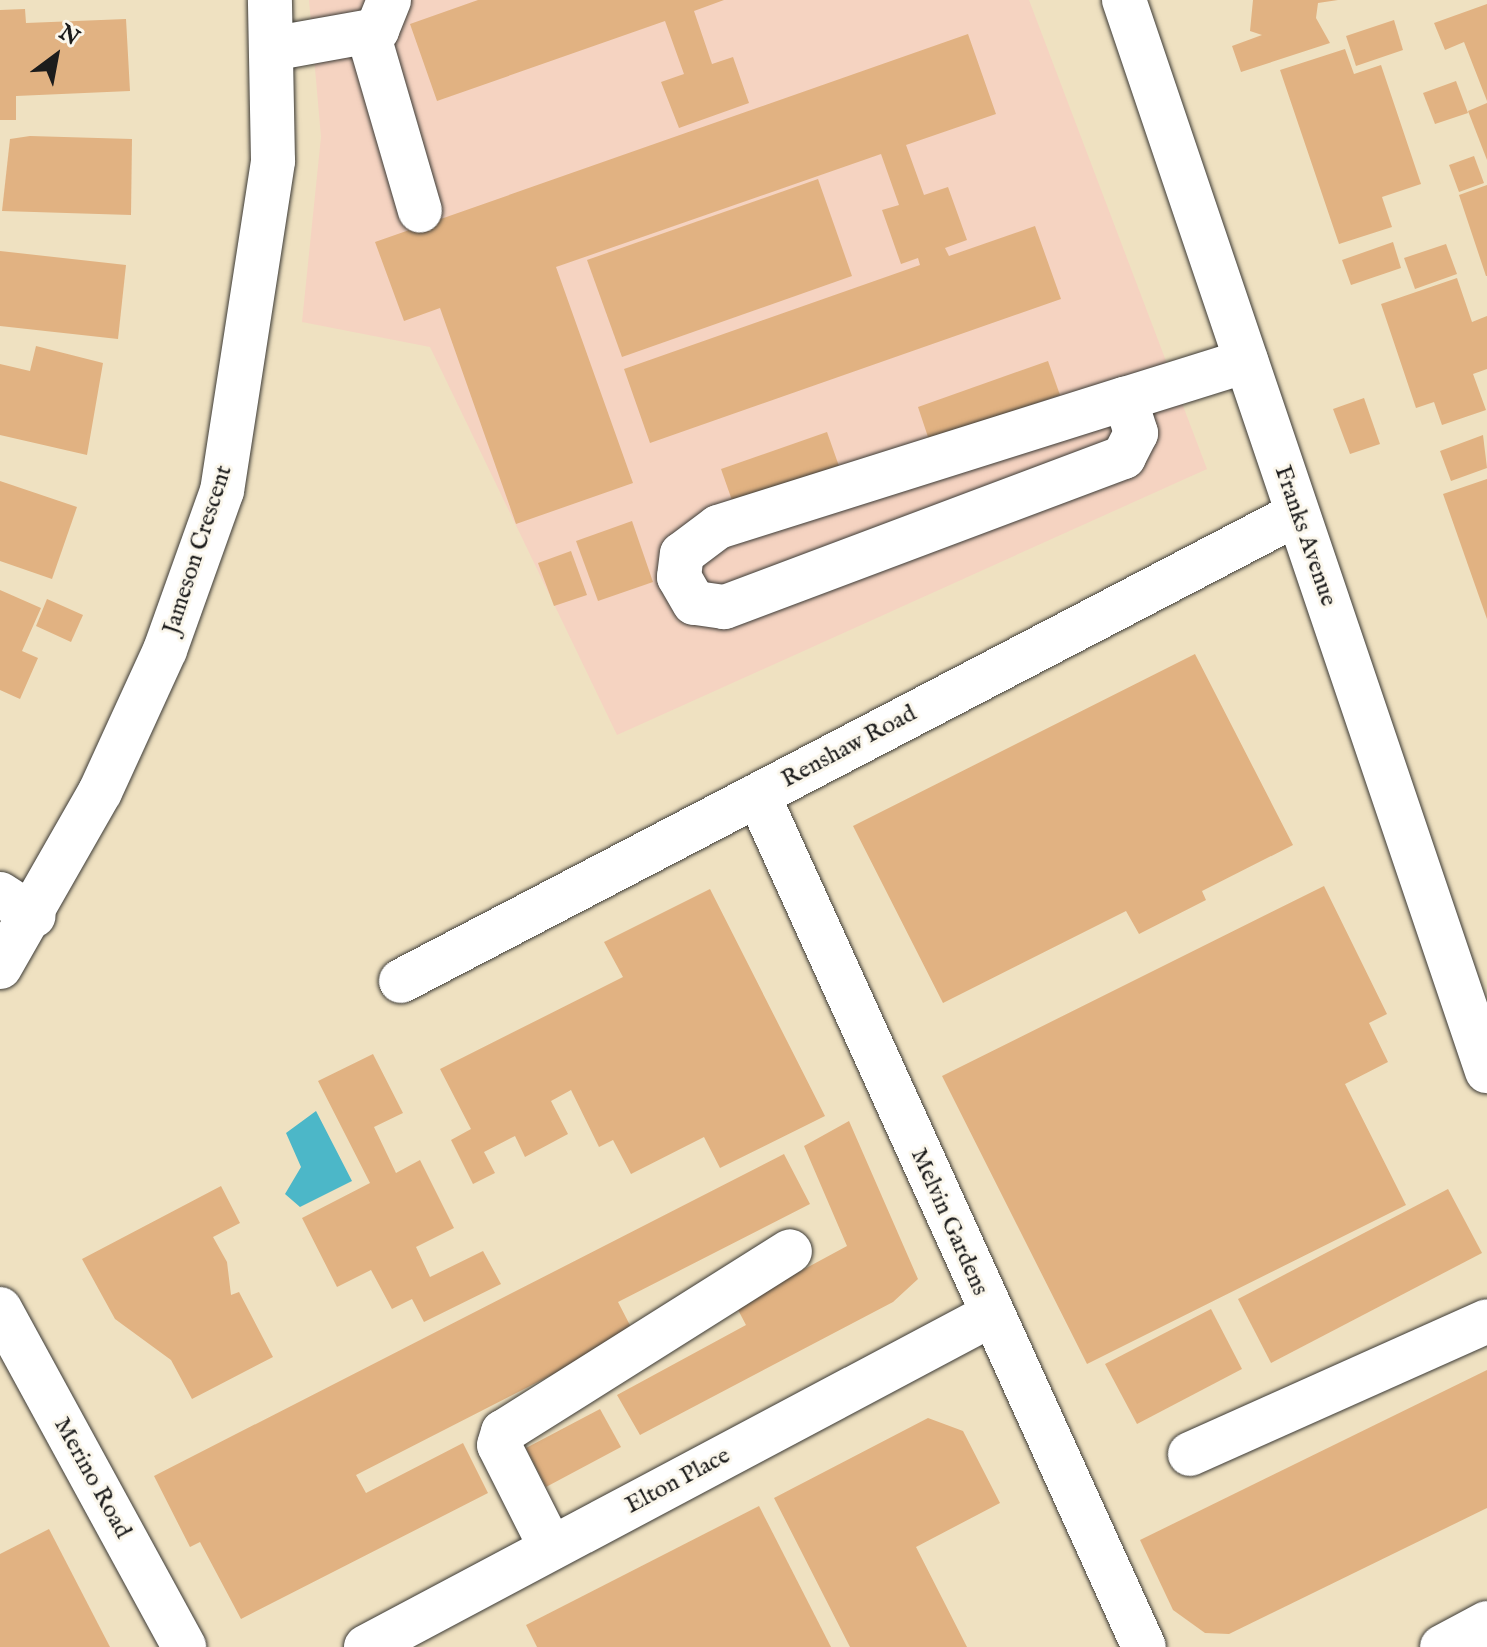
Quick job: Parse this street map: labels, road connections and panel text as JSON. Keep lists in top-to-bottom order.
{
  "streets": {
    "street": [
      "Franks Avenue",
      "Jameson Crescent",
      "Renshaw Road",
      "Melvin Gardens",
      "Merino Road",
      "Elton Place"
    ]
  },
  "crossings": [
    ["Franks Avenue", "Renshaw Road"],
    ["Renshaw Road", "Melvin Gardens"],
    ["Melvin Gardens", "Elton Place"]
  ],
  "north": "top right"
}
